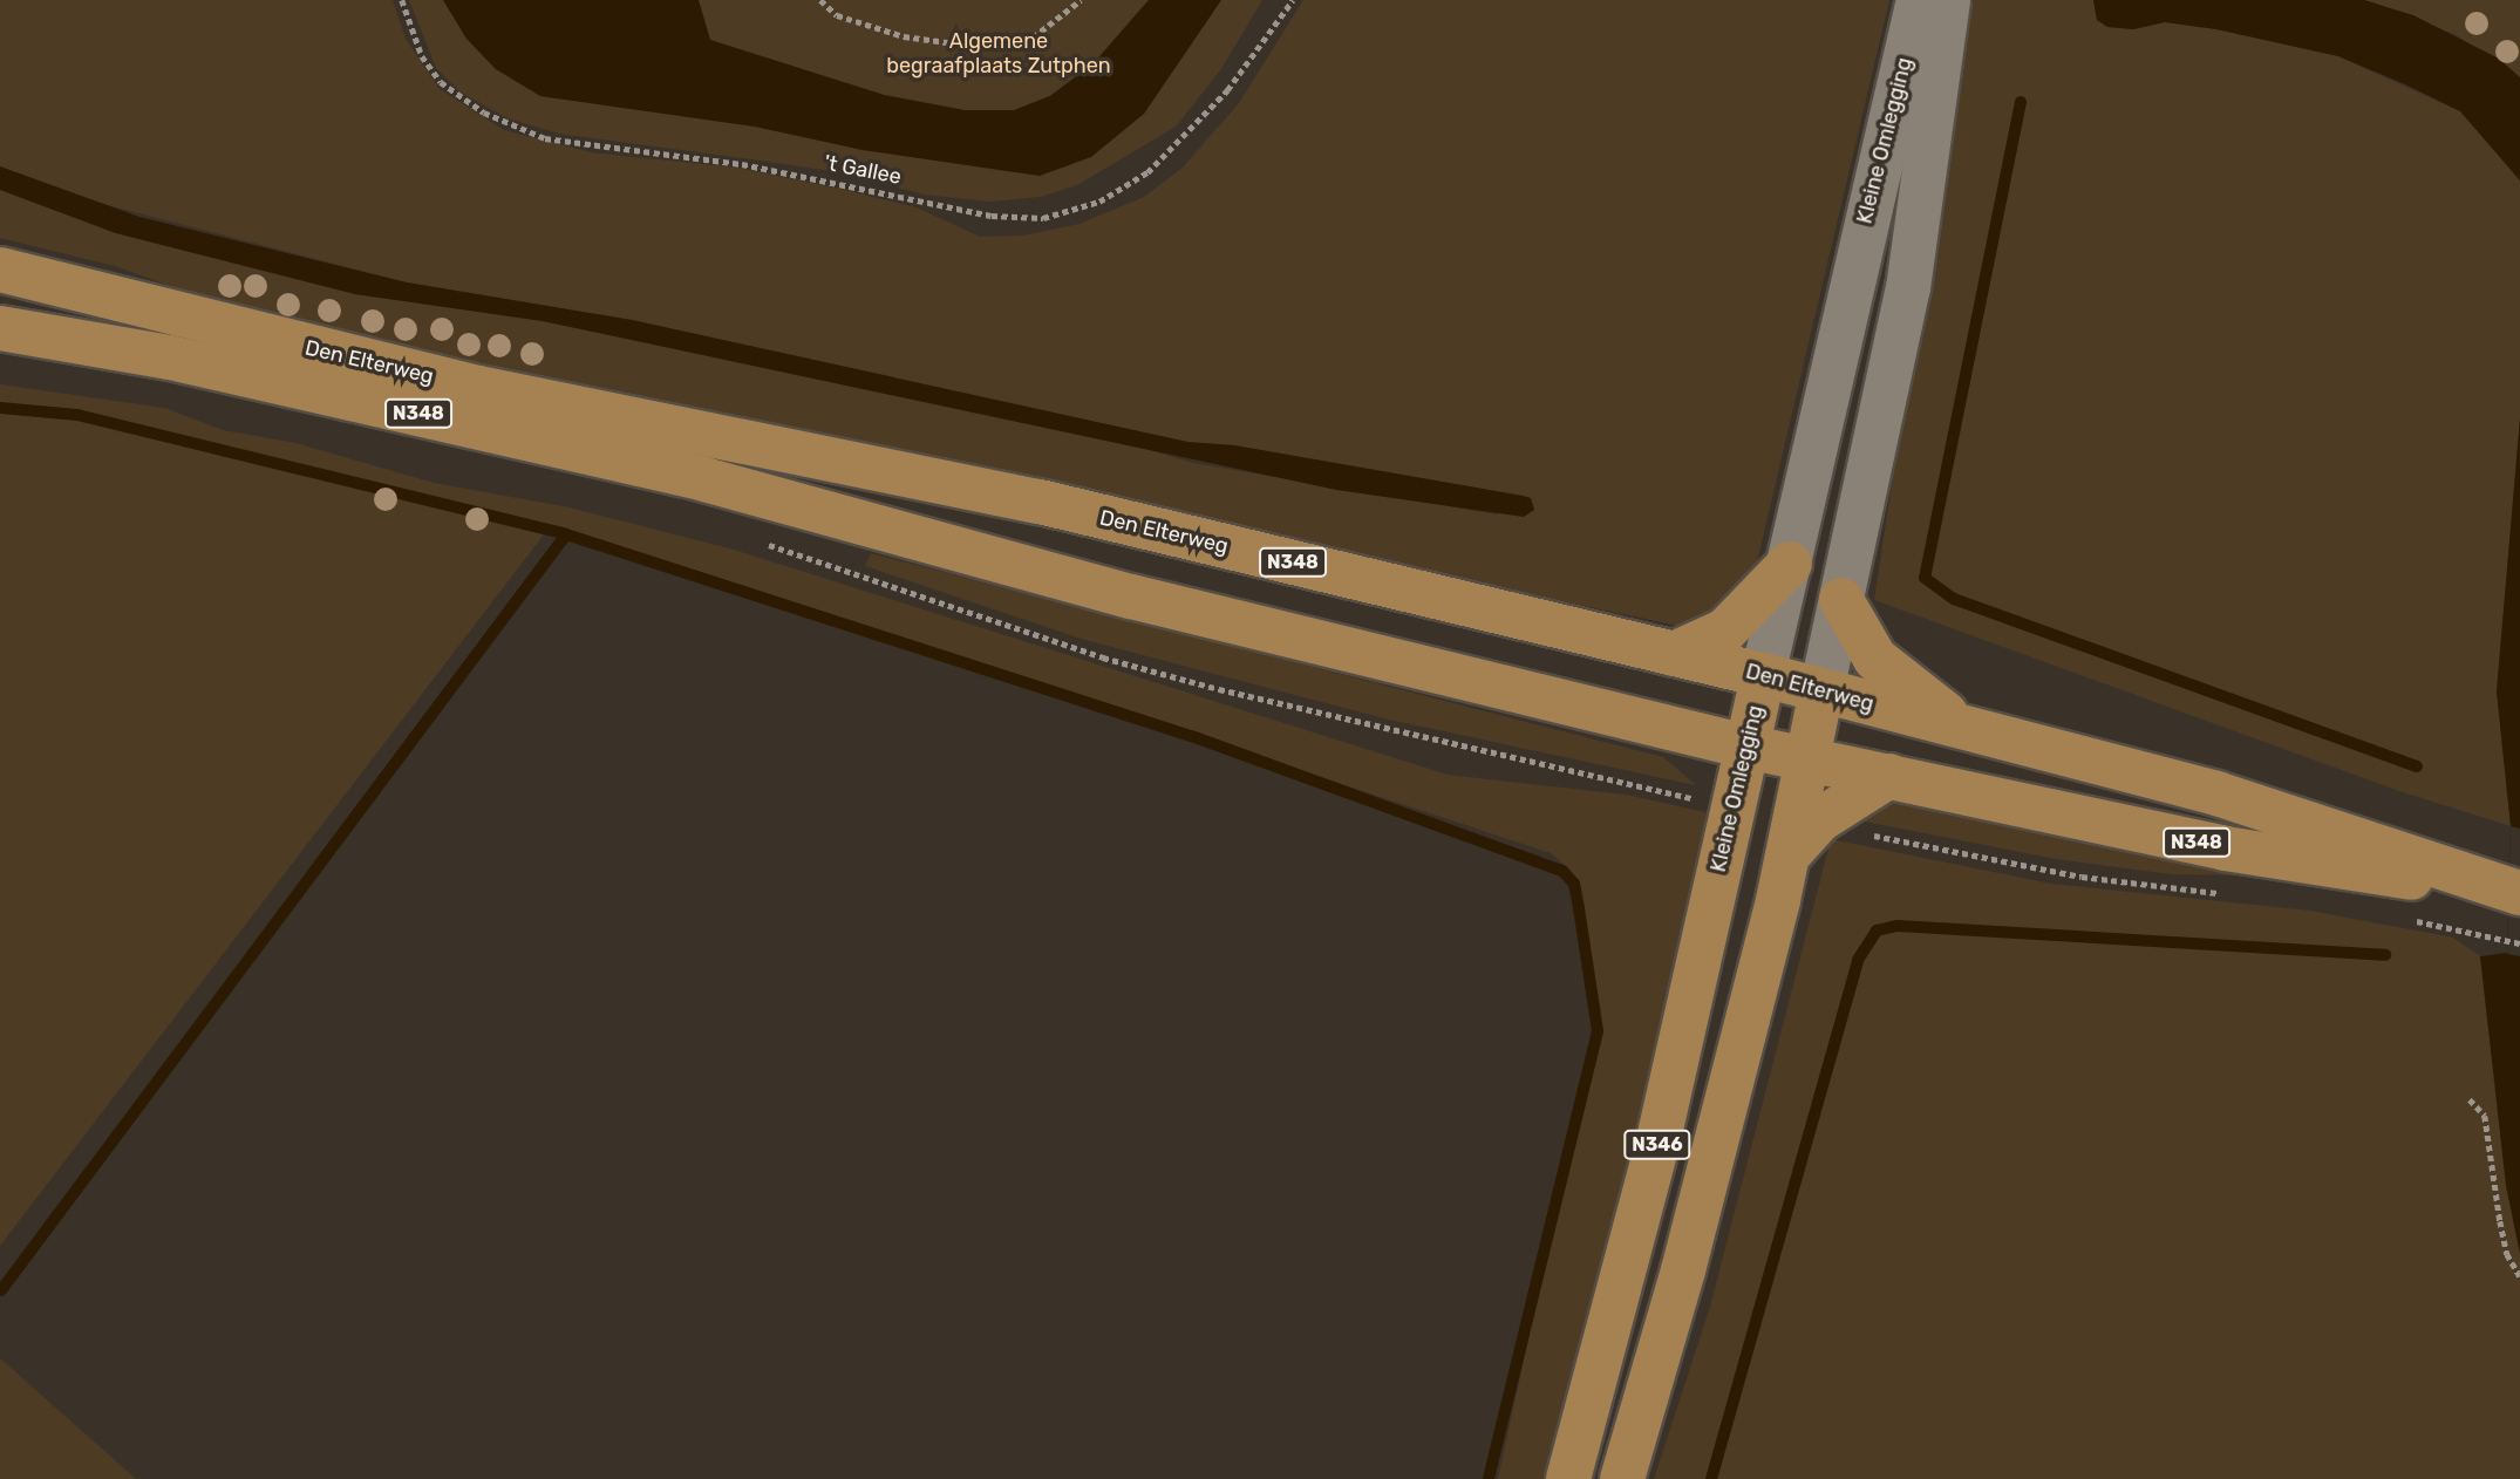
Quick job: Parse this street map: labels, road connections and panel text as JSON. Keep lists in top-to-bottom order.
{
  "streets": {
    "main road": [
      "Kleine Omlegging",
      "Den Elterweg",
      "N348",
      "N346"
    ],
    "path": ["'t Gallee"]
  },
  "crossings": [
    ["Kleine Omlegging", "Den Elterweg"]
  ],
  "parks": ["Algemene begraafplaats Zutphen"]
}
